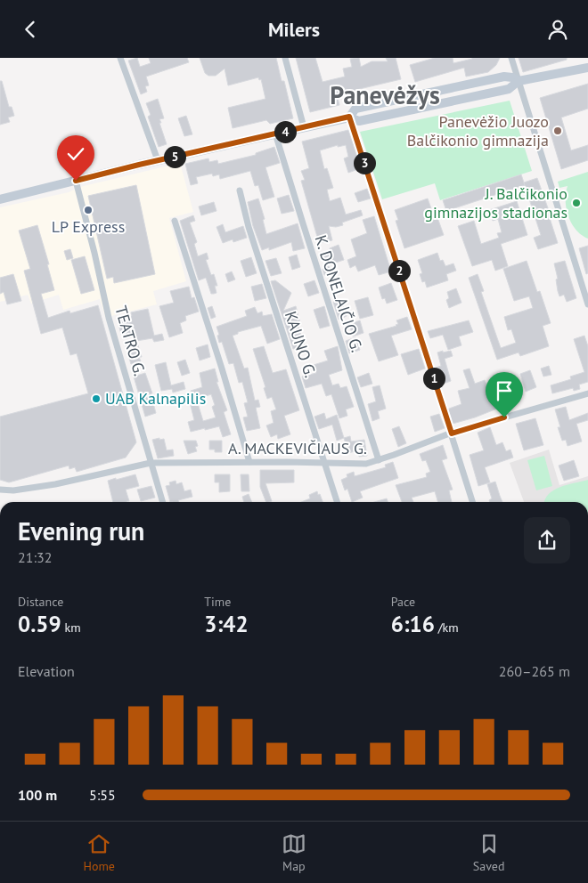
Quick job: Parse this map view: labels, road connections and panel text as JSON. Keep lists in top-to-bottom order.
{
  "streets": {
    "street": [
      "K. DONELAIČIO G.",
      "TEATRO G.",
      "KAUNO G.",
      "A. MACKEVIČIAUS G."
    ]
  },
  "crossings": [
    ["K. DONELAIČIO G.", "A. MACKEVIČIAUS G."],
    ["TEATRO G.", "A. MACKEVIČIAUS G."],
    ["KAUNO G.", "A. MACKEVIČIAUS G."]
  ],
  "districts": ["Panevėžys"],
  "places": [
    "Panevėžio Juozo Balčikonio gimnazija",
    "J. Balčikonio gimnazijos stadionas",
    "LP Express",
    "UAB Kalnapilis"
  ],
  "page": {
    "header": "Milers",
    "pins": [
      "4",
      "5",
      "3",
      "2",
      "1"
    ],
    "heading": ["Evening run", "21:32"],
    "stats": [
      ["Distance", "0.59 km"],
      ["Time", "3:42"],
      ["Pace", "6:16 /km"]
    ],
    "chart": ["Elevation", "260–265 m"],
    "list": [
      {
        "name": "100 m",
        "note": "5:55"
      }
    ],
    "tabs": ["Home", "Map", "Saved"]
  }
}
